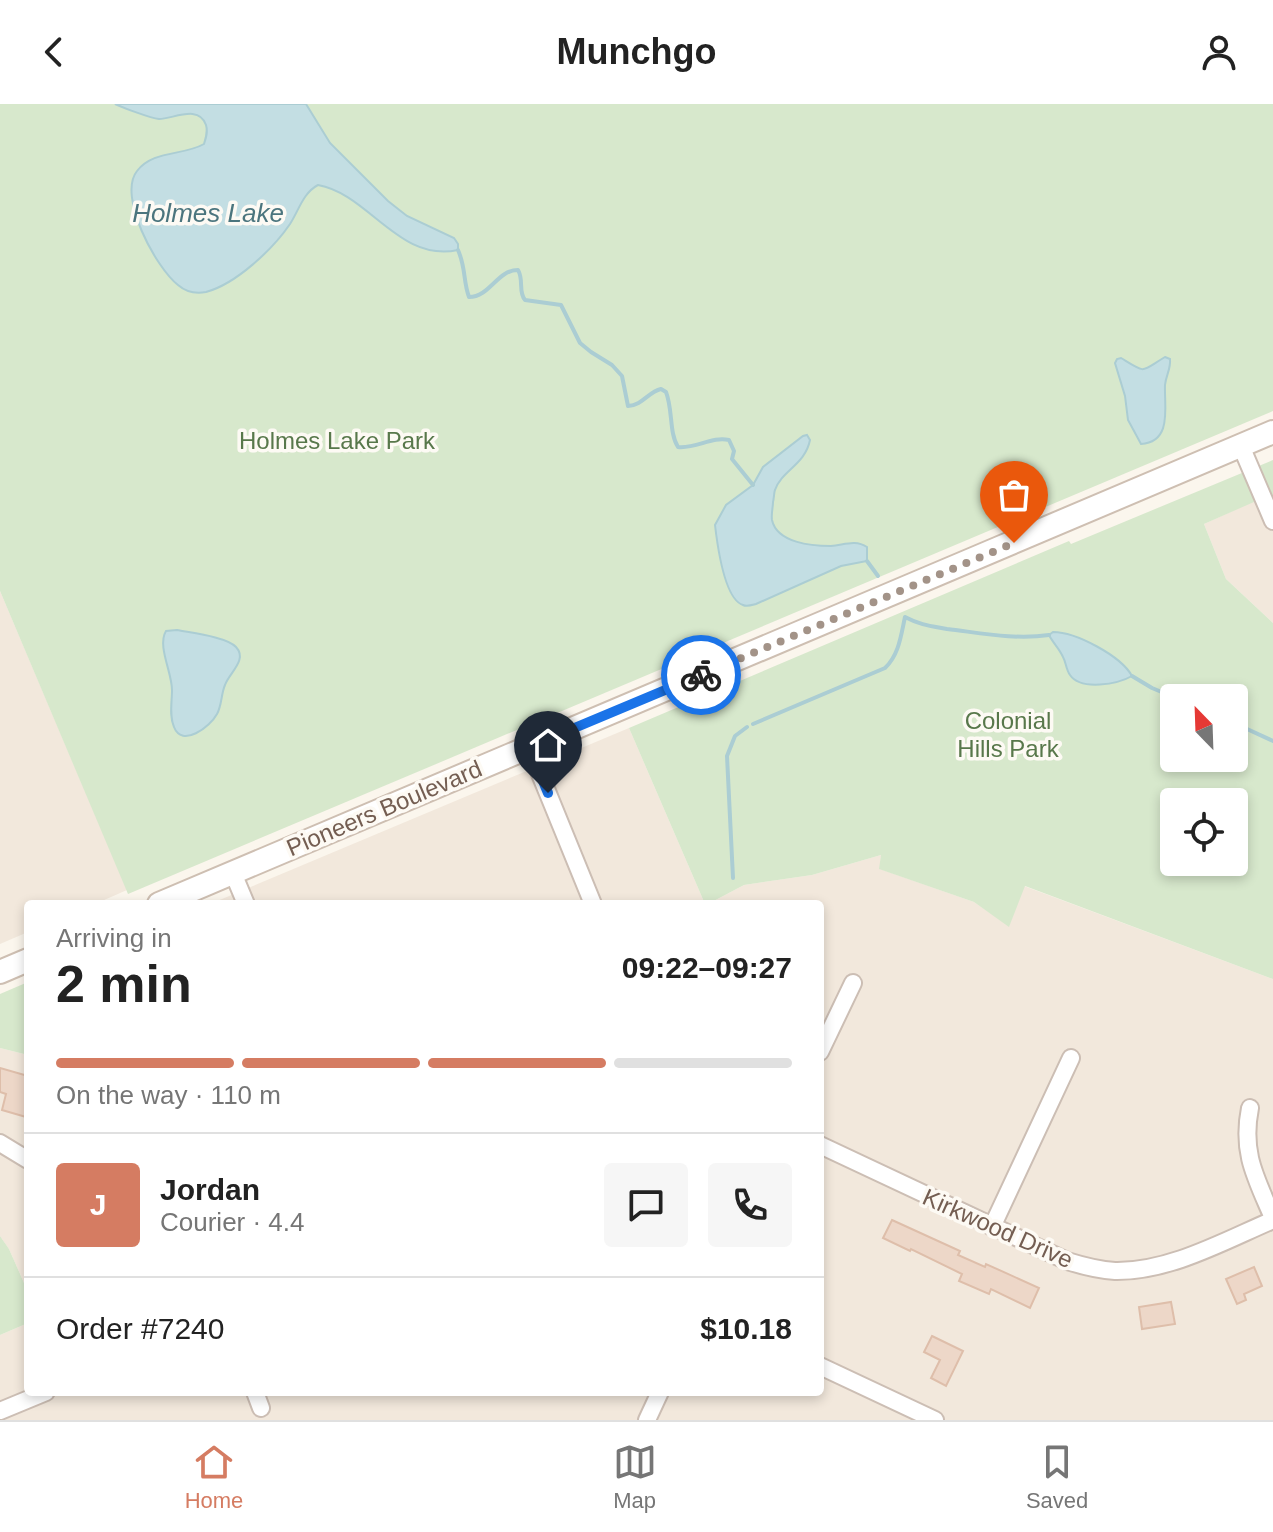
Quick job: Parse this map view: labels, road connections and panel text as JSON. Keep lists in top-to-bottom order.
{
  "streets": {
    "main road": ["Pioneers Boulevard"],
    "street": ["Kirkwood Drive"]
  },
  "water": ["Holmes Lake"],
  "parks": ["Holmes Lake Park", "Colonial Hills Park"],
  "north": "top left",
  "page": {
    "header": "Munchgo",
    "heading": ["2 min", "Arriving in", "09:22–09:27"],
    "panel": [
      "Jordan",
      "Courier · 4.4",
      "Order #7240",
      "$10.18"
    ],
    "bar": "On the way · 110 m",
    "round": "J",
    "tabs": ["Home", "Map", "Saved"]
  }
}
